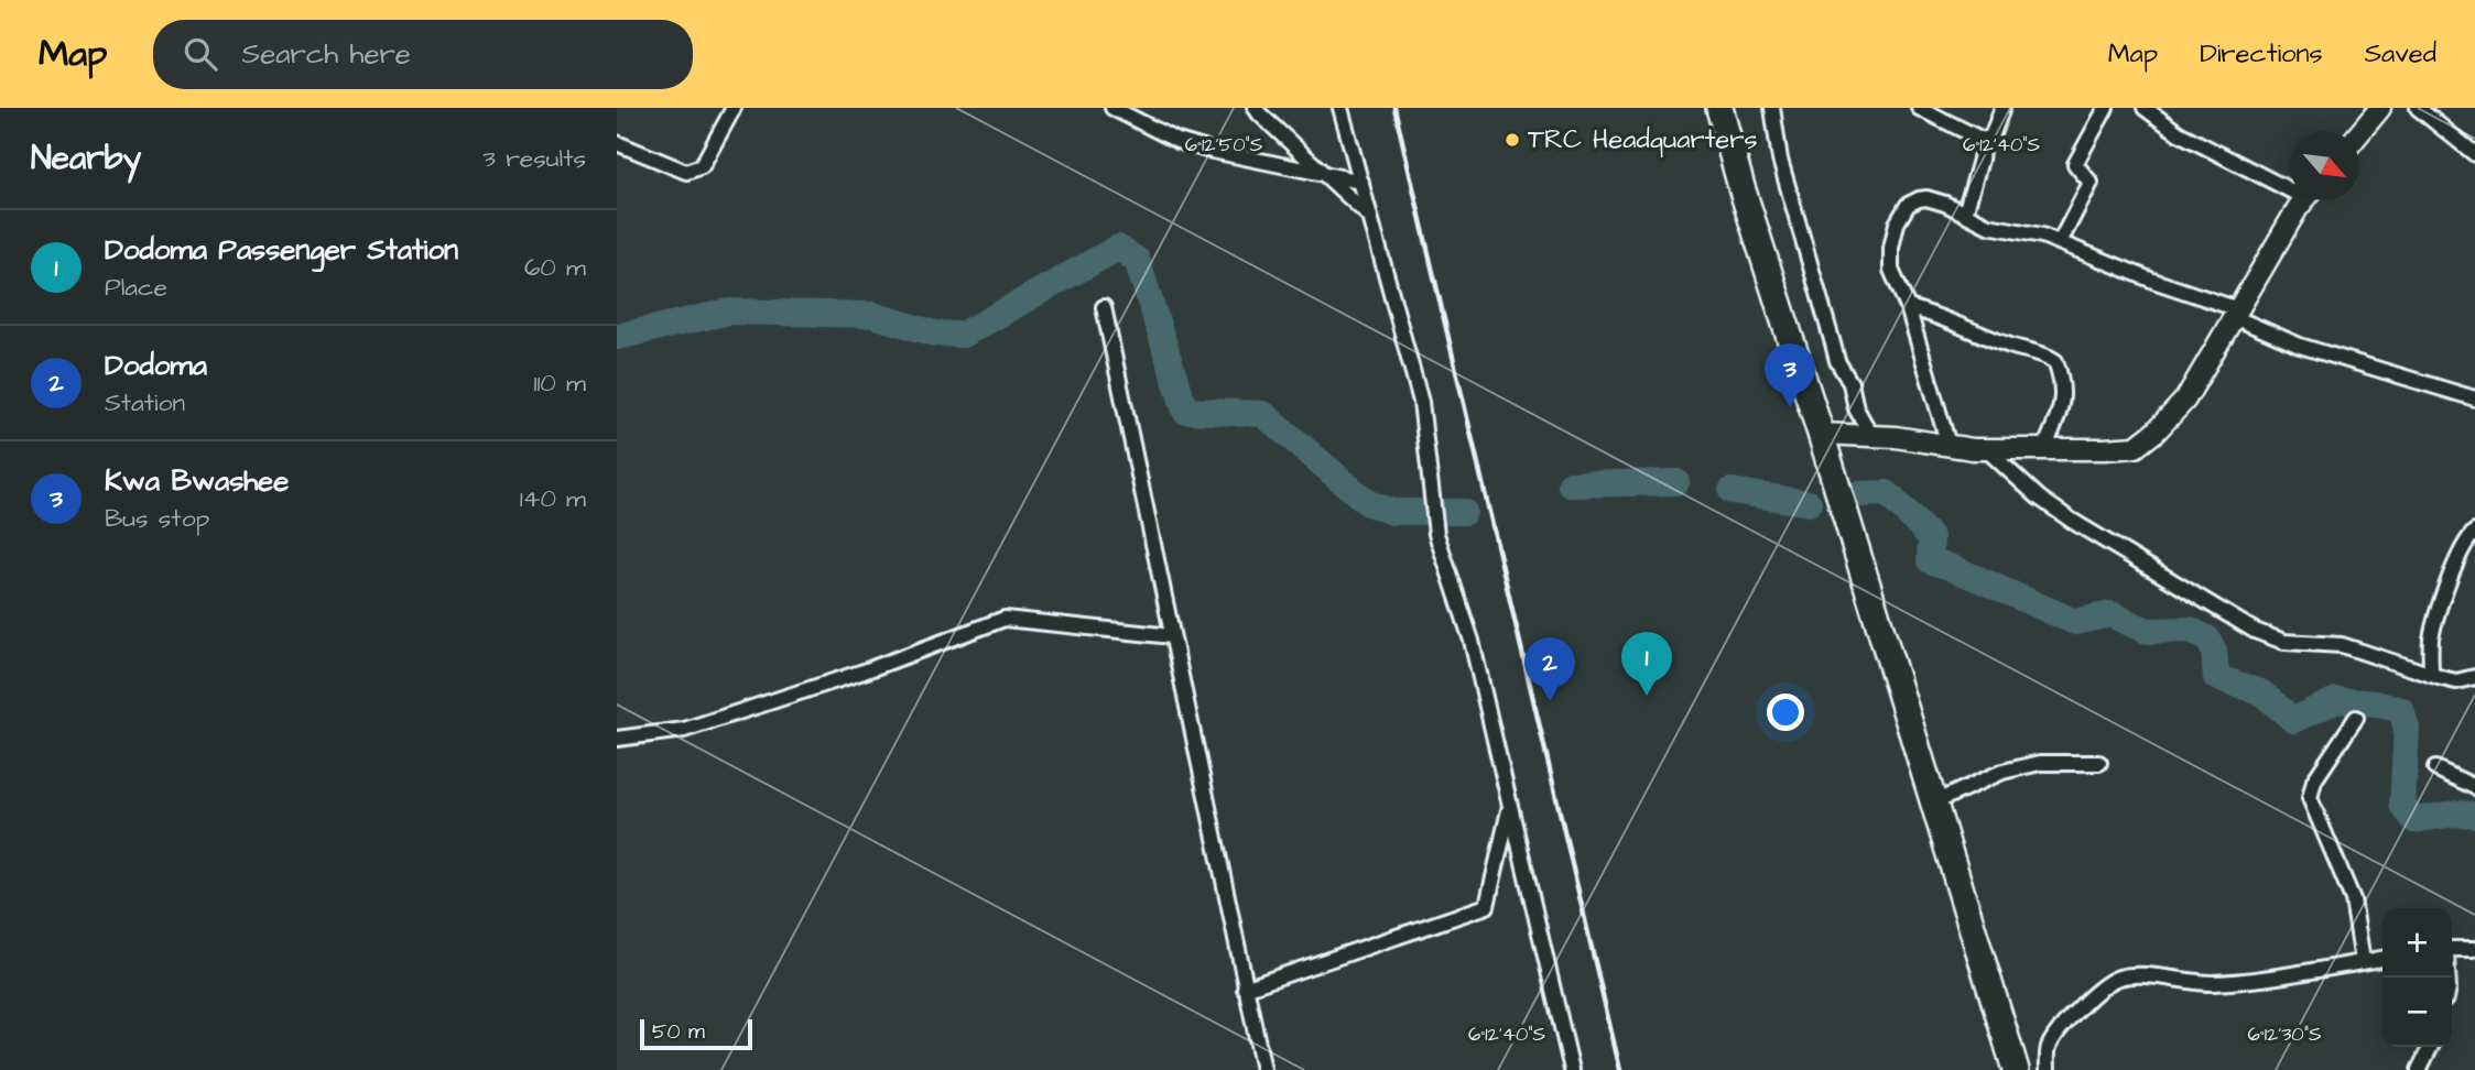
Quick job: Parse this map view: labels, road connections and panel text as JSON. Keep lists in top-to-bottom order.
{
  "places": ["TRC Headquarters"],
  "scale_bar": "50 m",
  "north": "bottom right",
  "page": {
    "header": "Map",
    "search": "Search here",
    "nav": ["Map", "Directions", "Saved"],
    "heading": ["Nearby", "3 results"],
    "list": [
      {
        "mark": "1",
        "name": "Dodoma Passenger Station",
        "note": "Place",
        "value": "60 m"
      },
      {
        "mark": "2",
        "name": "Dodoma",
        "note": "Station",
        "value": "110 m"
      },
      {
        "mark": "3",
        "name": "Kwa Bwashee",
        "note": "Bus stop",
        "value": "140 m"
      }
    ],
    "pins": ["3", "1", "2"],
    "map_buttons": ["+", "−"],
    "scale": "50 m"
  },
  "coordinates": ["6°12'50\"S", "6°12'40\"S", "6°12'30\"S"]
}
